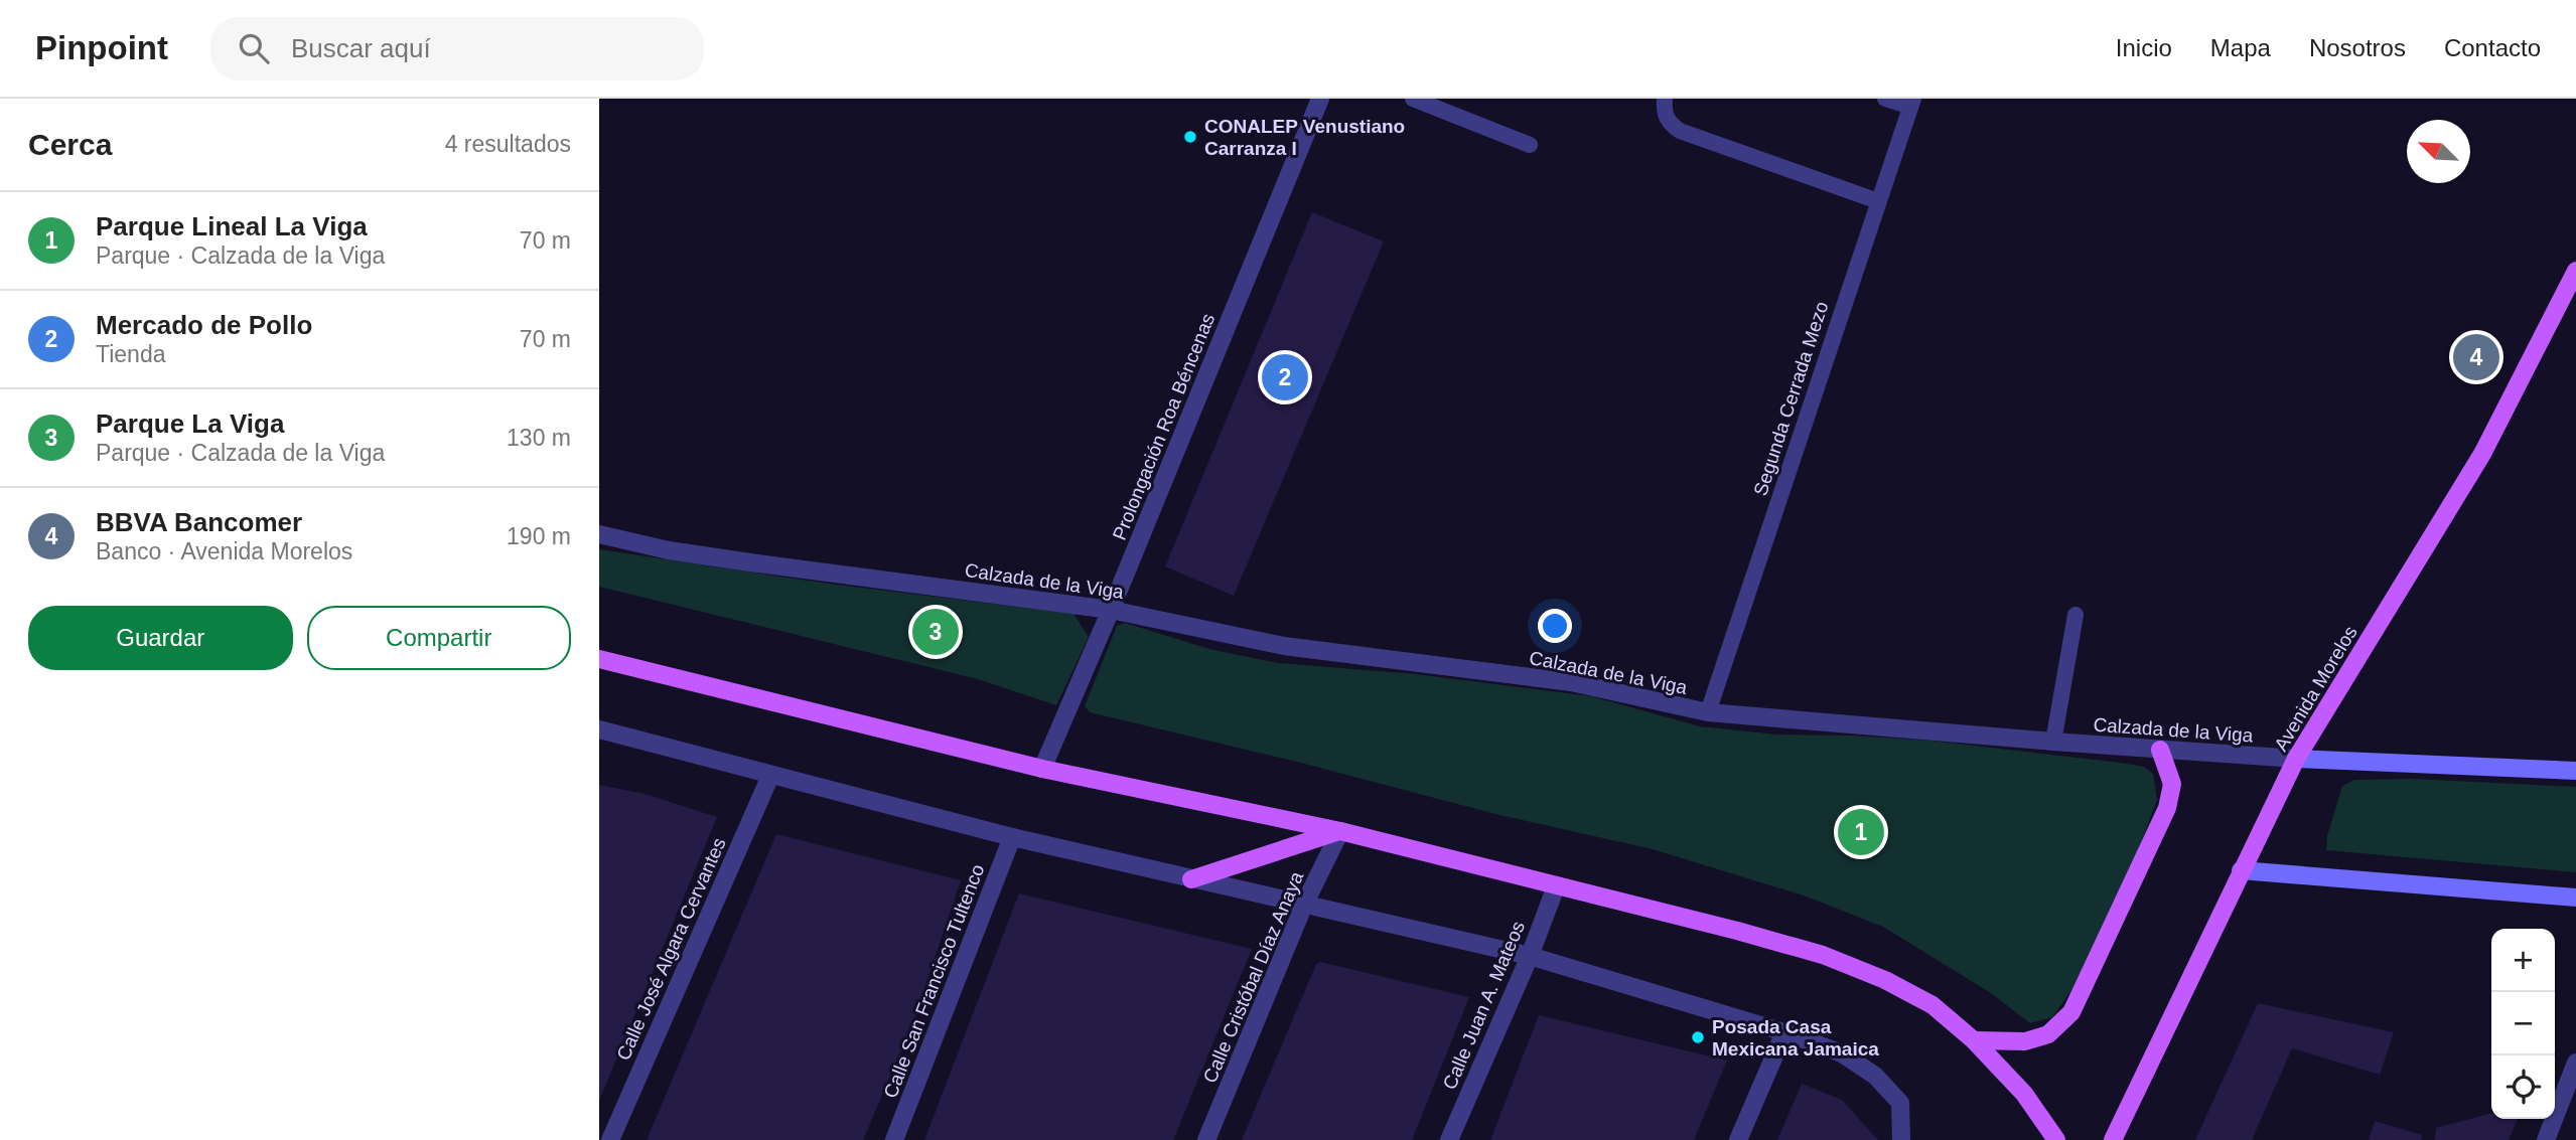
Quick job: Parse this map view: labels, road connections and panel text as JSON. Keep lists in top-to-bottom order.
{
  "streets": {
    "main road": ["Calzada de la Viga", "Avenida Morelos"],
    "street": [
      "Prolongación Roa Béncenas",
      "Calle José Algara Cervantes",
      "Calle Cristóbal Díaz Anaya",
      "Calle San Francisco Tultenco",
      "Calle Juan A. Mateos"
    ],
    "lane": ["Segunda Cerrada Mezo"]
  },
  "crossings": [
    ["Segunda Cerrada Mezo", "Calzada de la Viga"],
    ["Prolongación Roa Béncenas", "Calzada de la Viga"],
    ["Calzada de la Viga", "Avenida Morelos"]
  ],
  "places": ["CONALEP Venustiano Carranza I", "Posada Casa Mexicana Jamaica"],
  "north": "top left",
  "page": {
    "header": "Pinpoint",
    "search": "Buscar aquí",
    "nav": [
      "Inicio",
      "Mapa",
      "Nosotros",
      "Contacto"
    ],
    "heading": ["Cerca", "4 resultados"],
    "list": [
      {
        "mark": "1",
        "name": "Parque Lineal La Viga",
        "note": "Parque · Calzada de la Viga",
        "value": "70 m"
      },
      {
        "mark": "2",
        "name": "Mercado de Pollo",
        "note": "Tienda",
        "value": "70 m"
      },
      {
        "mark": "3",
        "name": "Parque La Viga",
        "note": "Parque · Calzada de la Viga",
        "value": "130 m"
      },
      {
        "mark": "4",
        "name": "BBVA Bancomer",
        "note": "Banco · Avenida Morelos",
        "value": "190 m"
      }
    ],
    "pins": [
      "4",
      "2",
      "3",
      "1"
    ],
    "buttons": ["Guardar", "Compartir"],
    "map_buttons": ["+", "−"]
  }
}
